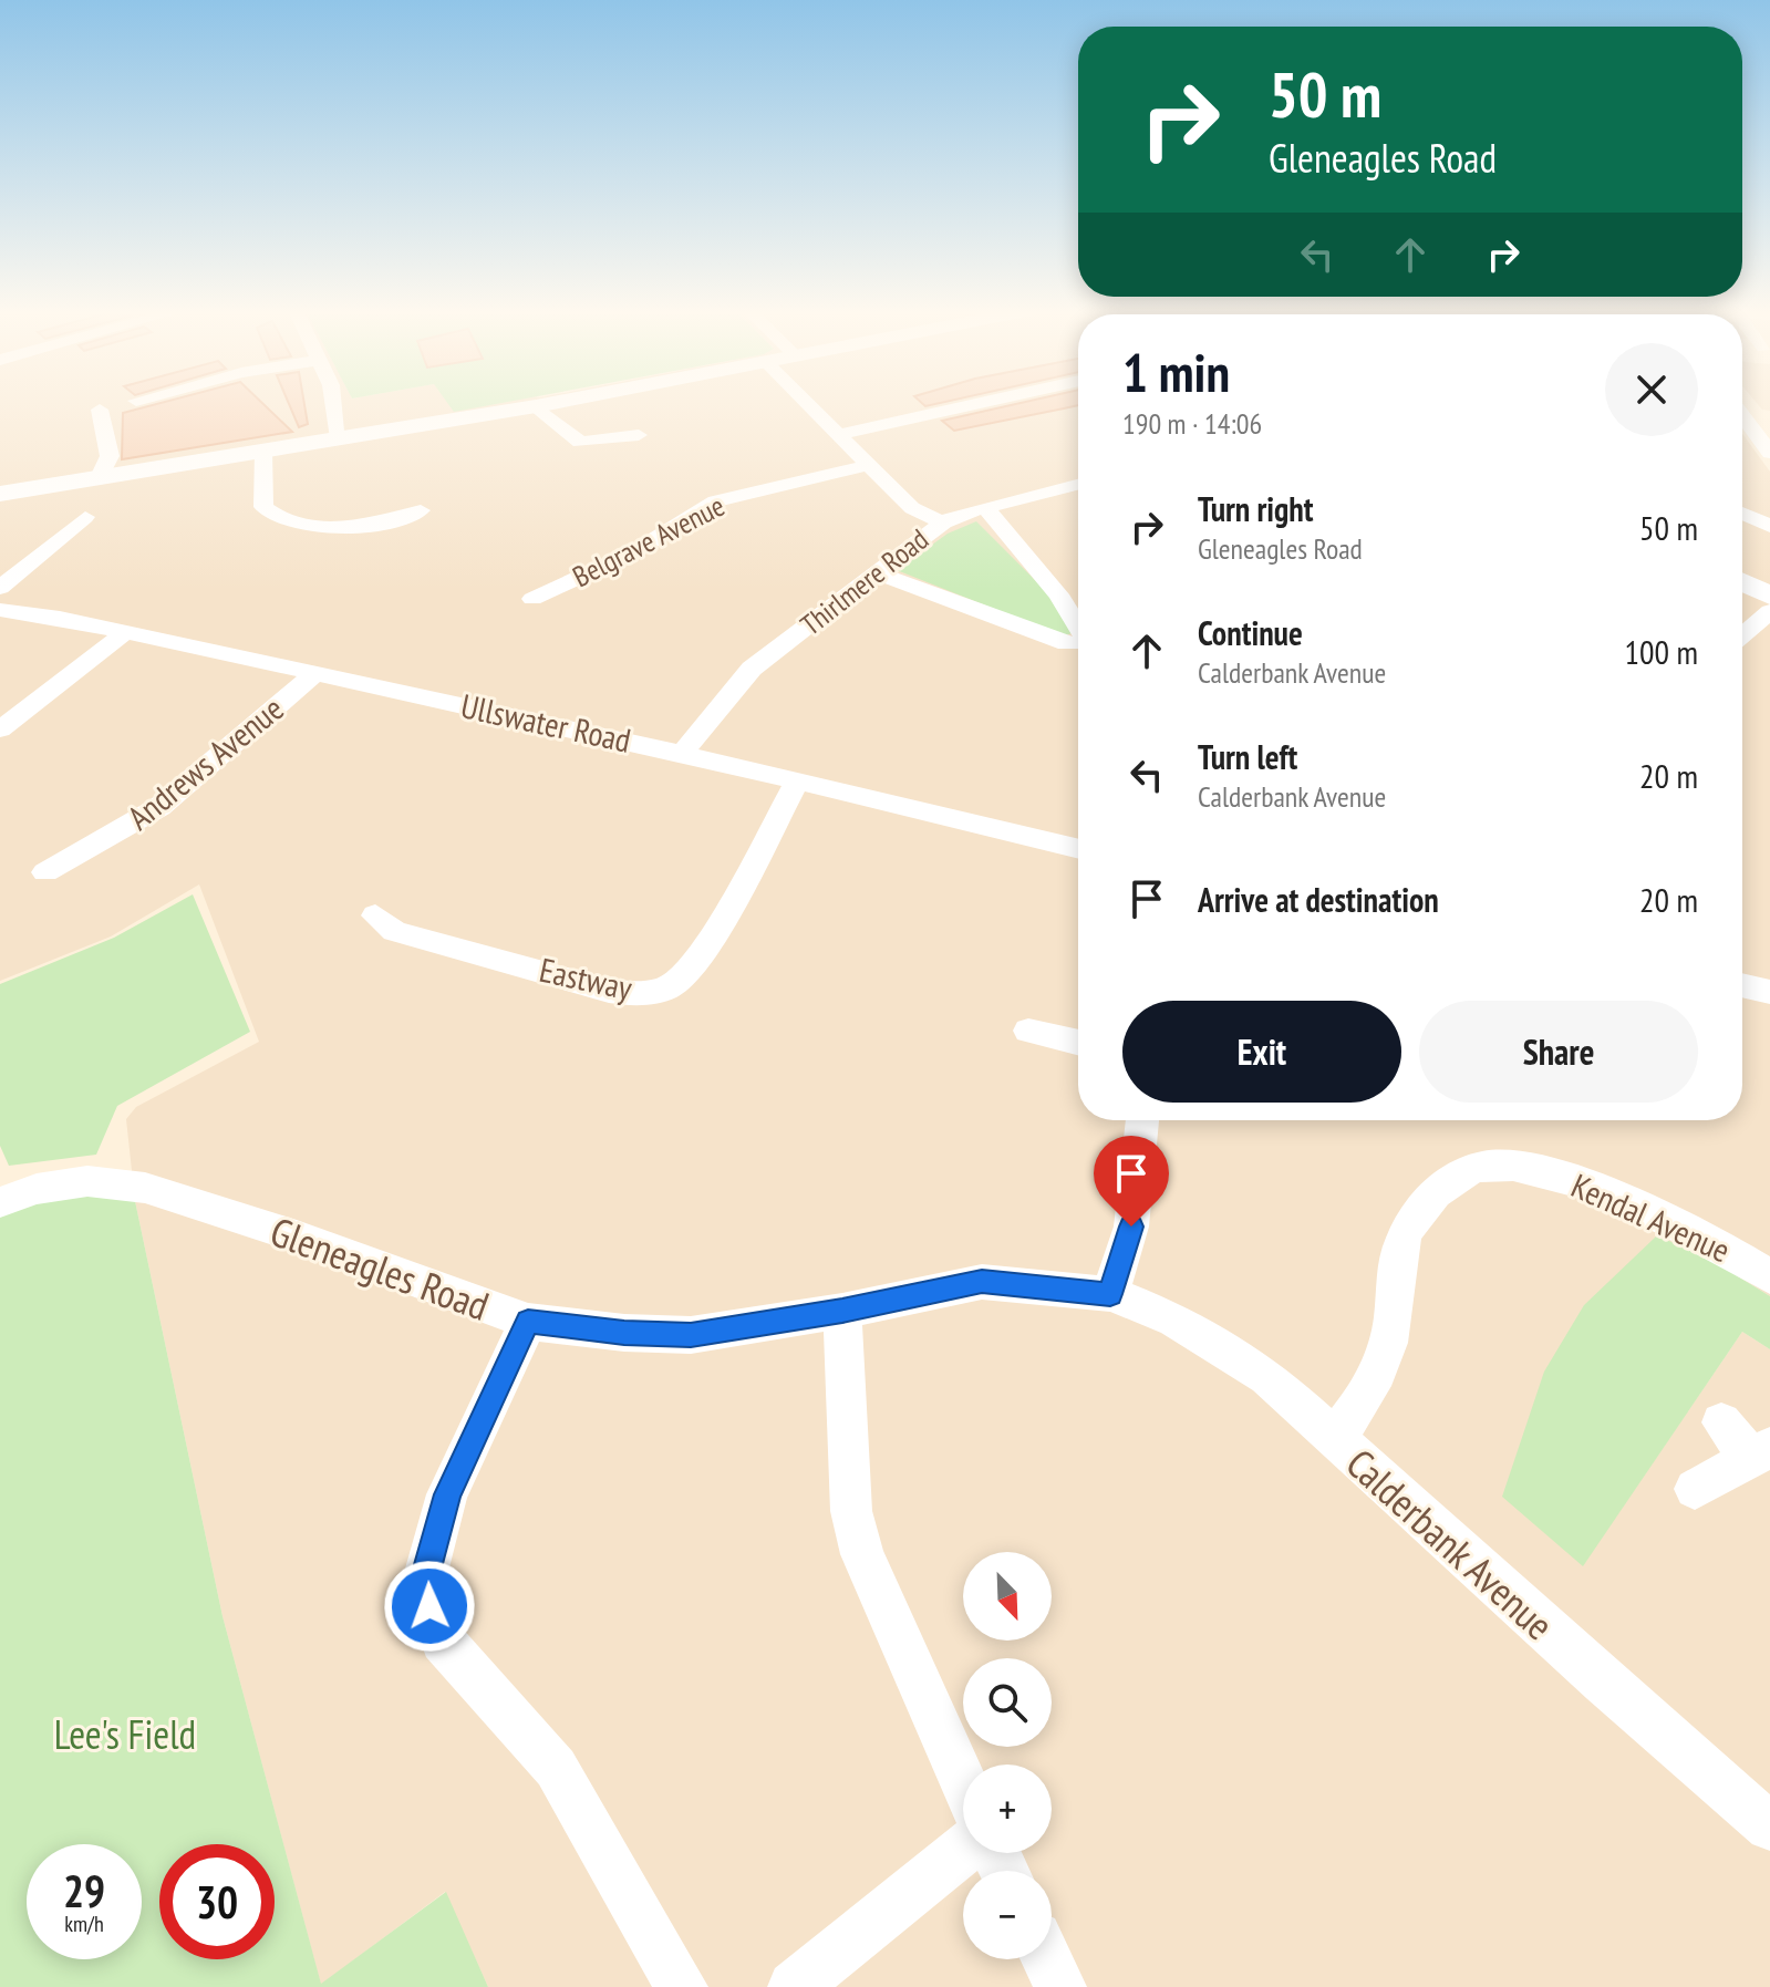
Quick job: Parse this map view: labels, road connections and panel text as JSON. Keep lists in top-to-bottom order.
{
  "streets": {
    "street": [
      "Belgrave Avenue",
      "Thirlmere Road",
      "Ullswater Road",
      "Andrews Avenue",
      "Eastway",
      "Kendal Avenue",
      "Gleneagles Road",
      "Calderbank Avenue"
    ]
  },
  "crossings": [
    ["Thirlmere Road", "Ullswater Road"],
    ["Ullswater Road", "Andrews Avenue"],
    ["Ullswater Road", "Eastway"],
    ["Kendal Avenue", "Calderbank Avenue"],
    ["Gleneagles Road", "Calderbank Avenue"]
  ],
  "parks": ["Lee's Field"],
  "north": "bottom right",
  "page": {
    "turn": ["50 m", "Gleneagles Road"],
    "heading": ["1 min", "190 m · 14:06"],
    "list": [
      {
        "name": "Turn right",
        "note": "Gleneagles Road",
        "value": "50 m"
      },
      {
        "name": "Continue",
        "note": "Calderbank Avenue",
        "value": "100 m"
      },
      {
        "name": "Turn left",
        "note": "Calderbank Avenue",
        "value": "20 m"
      },
      {
        "name": "Arrive at destination",
        "value": "20 m"
      }
    ],
    "buttons": ["Exit", "Share"],
    "map_buttons": ["+", "−"],
    "speed": "29 km/h",
    "limit": "30"
  }
}
